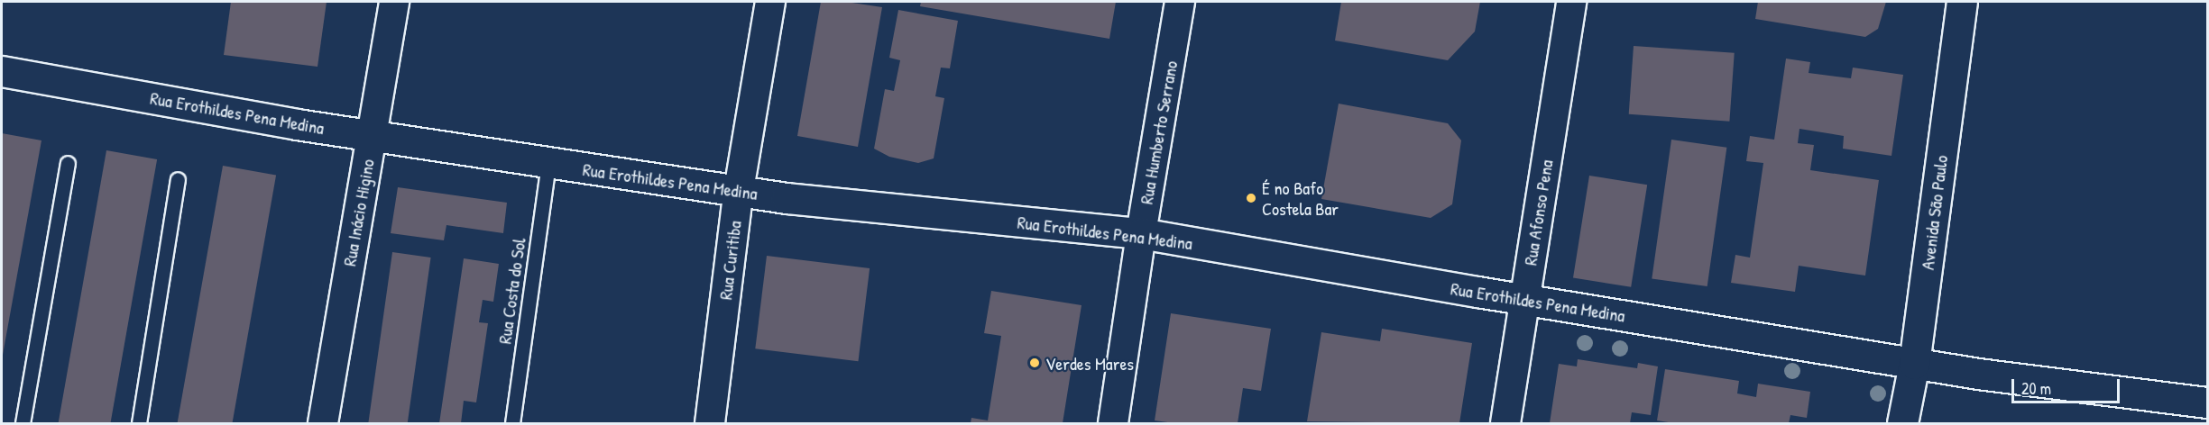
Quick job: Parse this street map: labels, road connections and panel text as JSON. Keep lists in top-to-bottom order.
{
  "streets": {
    "street": [
      "Rua Erothildes Pena Medina",
      "Rua Humberto Serrano",
      "Rua Inácio Higino",
      "Rua Afonso Pena",
      "Avenida São Paulo",
      "Rua Curitiba"
    ],
    "lane": ["Rua Costa do Sol"]
  },
  "crossings": [
    ["Rua Erothildes Pena Medina", "Rua Humberto Serrano"],
    ["Rua Erothildes Pena Medina", "Rua Inácio Higino"],
    ["Rua Erothildes Pena Medina", "Rua Afonso Pena"],
    ["Rua Erothildes Pena Medina", "Avenida São Paulo"],
    ["Rua Erothildes Pena Medina", "Rua Curitiba"],
    ["Rua Erothildes Pena Medina", "Rua Costa do Sol"]
  ],
  "places": ["É no Bafo Costela Bar", "Verdes Mares"],
  "scale_bar": "20 m"
}
